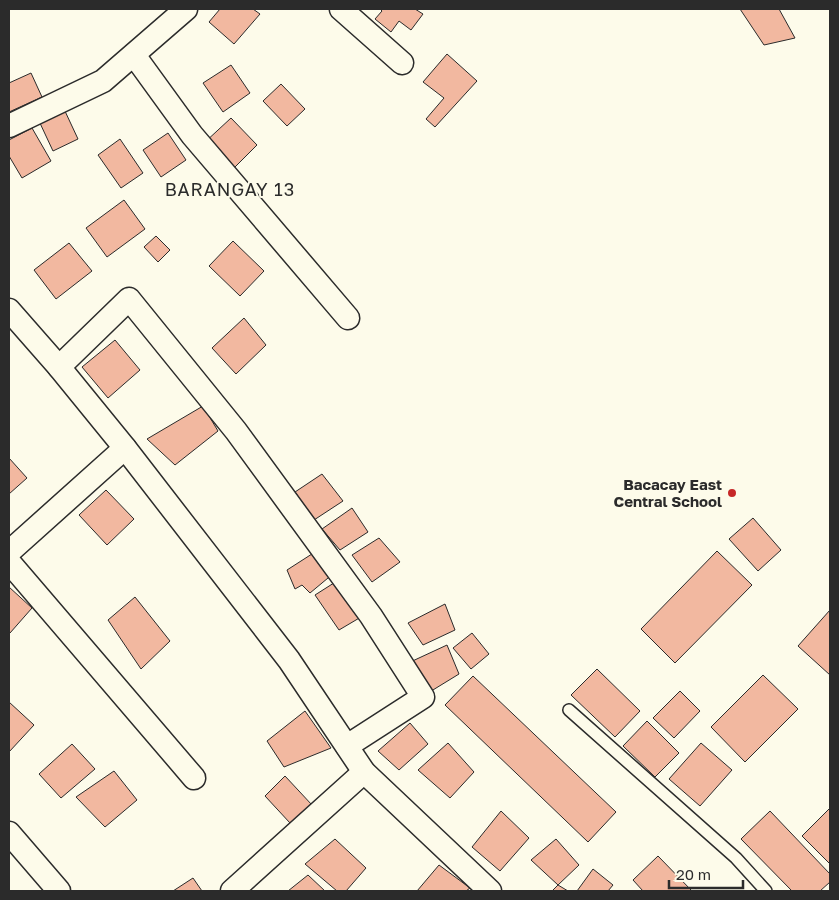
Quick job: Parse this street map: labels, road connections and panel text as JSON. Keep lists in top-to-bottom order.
{
  "districts": ["BARANGAY 13"],
  "places": ["Bacacay East Central School"],
  "scale_bar": "20 m"
}
